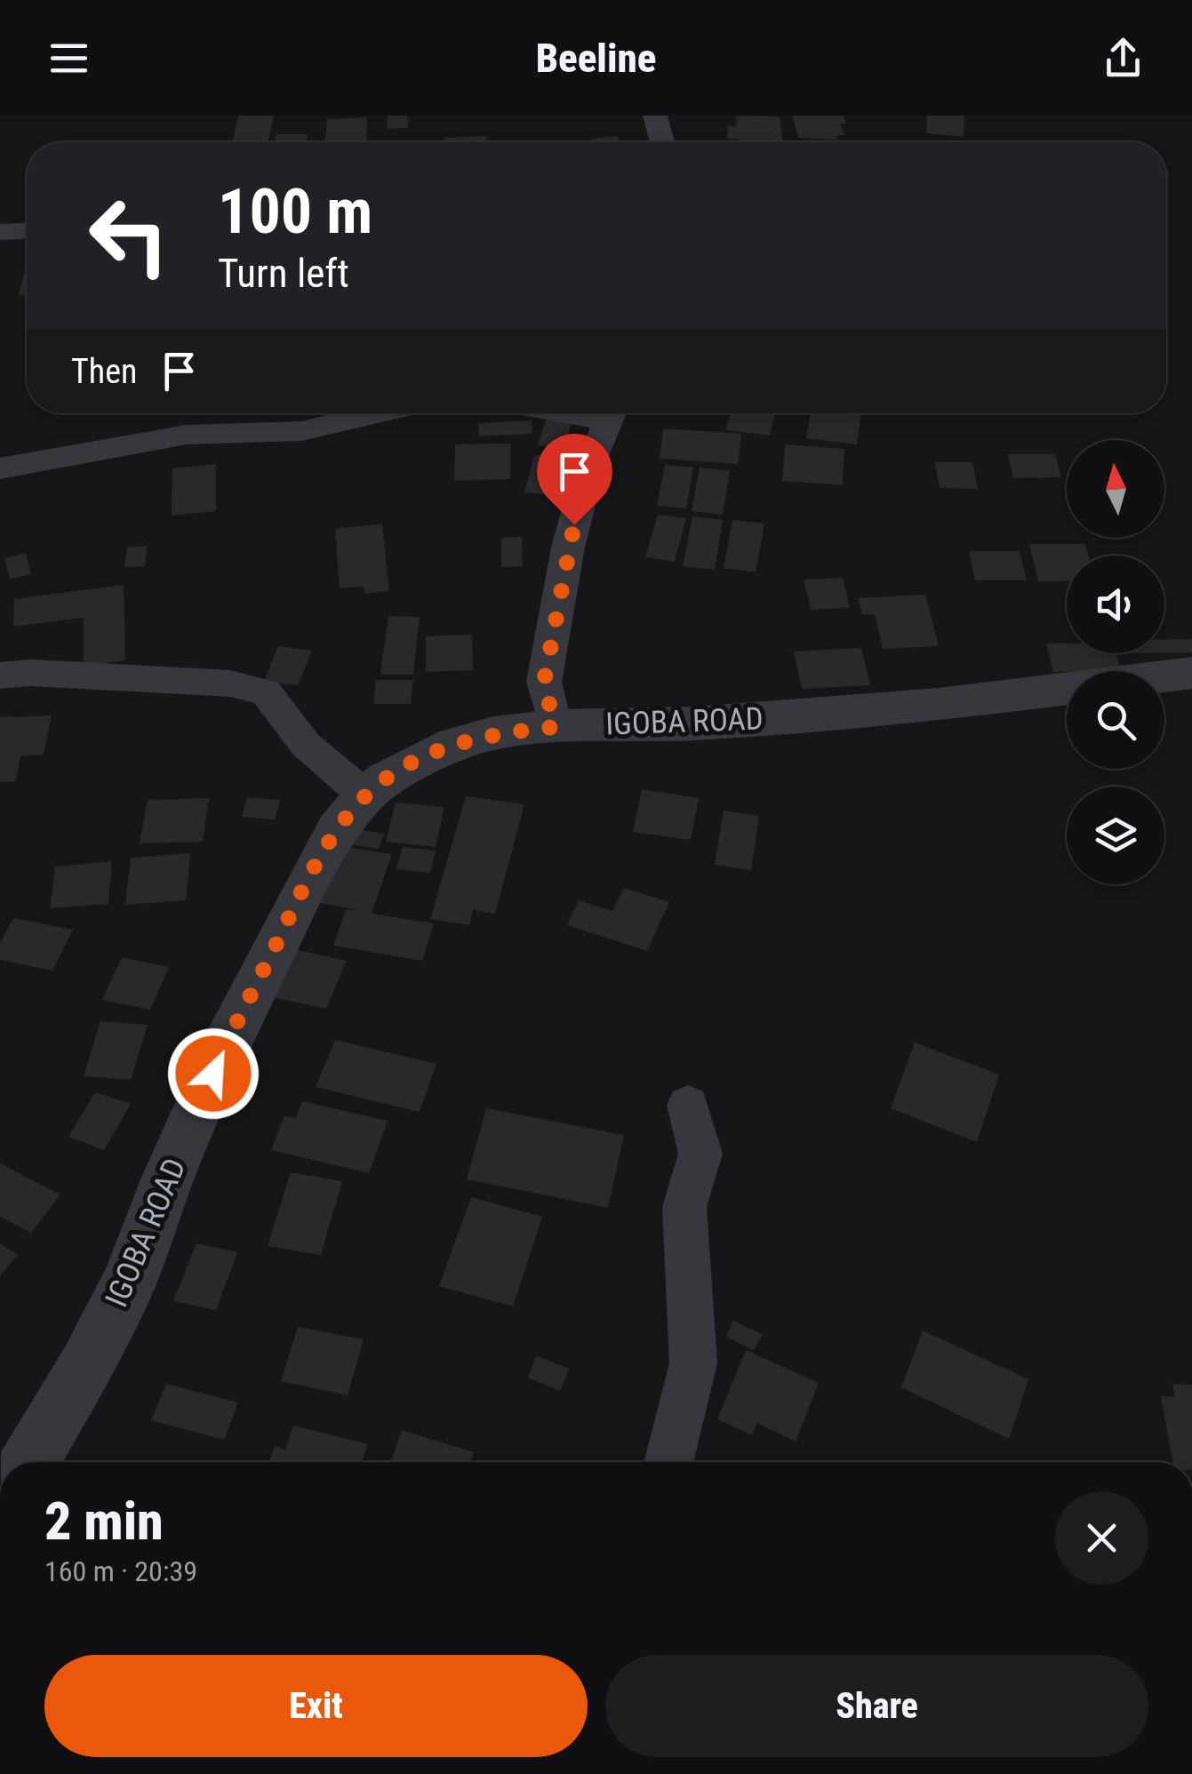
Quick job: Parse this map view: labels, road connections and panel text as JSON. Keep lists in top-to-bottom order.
{
  "streets": {
    "street": ["IGOBA ROAD"]
  },
  "north": "top",
  "page": {
    "header": "Beeline",
    "turn": ["100 m", "Turn left"],
    "then": "Then",
    "heading": ["2 min", "160 m · 20:39"],
    "buttons": ["Exit", "Share"]
  }
}
